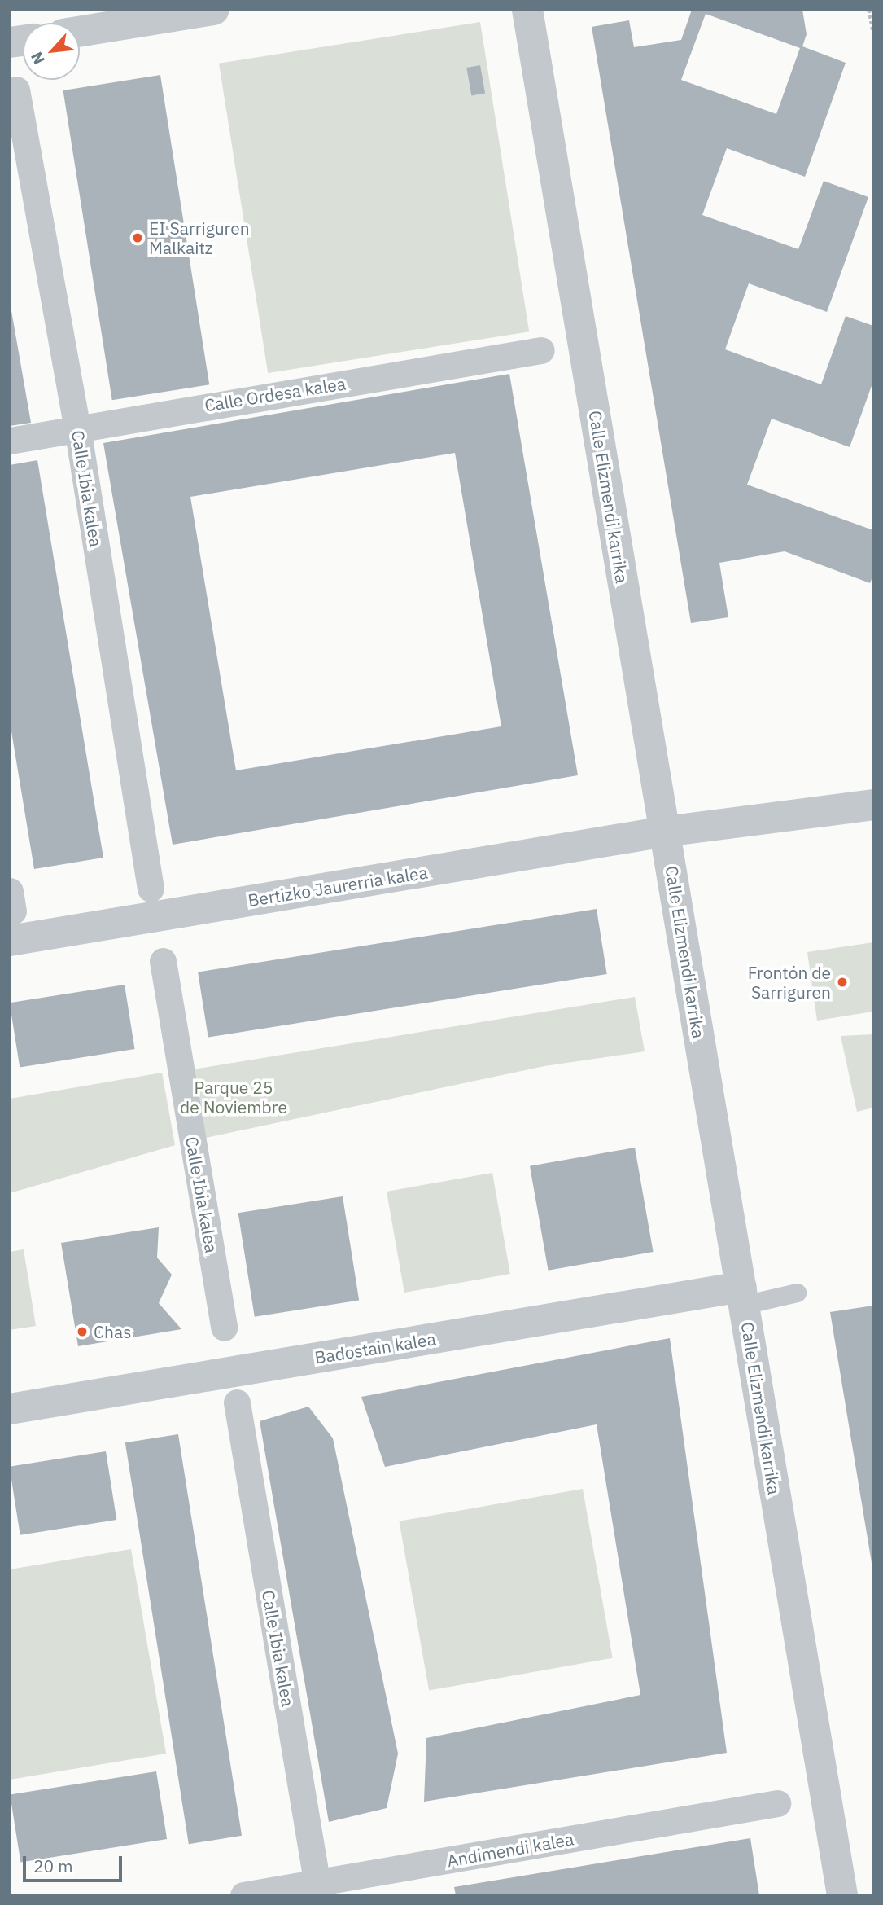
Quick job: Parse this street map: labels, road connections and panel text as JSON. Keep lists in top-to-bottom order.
{
  "streets": {
    "street": [
      "Calle Ordesa kalea",
      "Calle Ibia kalea",
      "Calle Elizmendi karrika",
      "Bertizko Jaurerria kalea",
      "Badostain kalea",
      "Andimendi kalea"
    ]
  },
  "crossings": [
    ["Calle Ordesa kalea", "Calle Ibia kalea"],
    ["Calle Ibia kalea", "Andimendi kalea"],
    ["Calle Elizmendi karrika", "Bertizko Jaurerria kalea"],
    ["Calle Elizmendi karrika", "Badostain kalea"]
  ],
  "parks": ["Parque 25 de Noviembre"],
  "places": ["EI Sarriguren Malkaitz", "Frontón de Sarriguren", "Chas"],
  "scale_bar": "20 m",
  "north": "bottom left"
}
